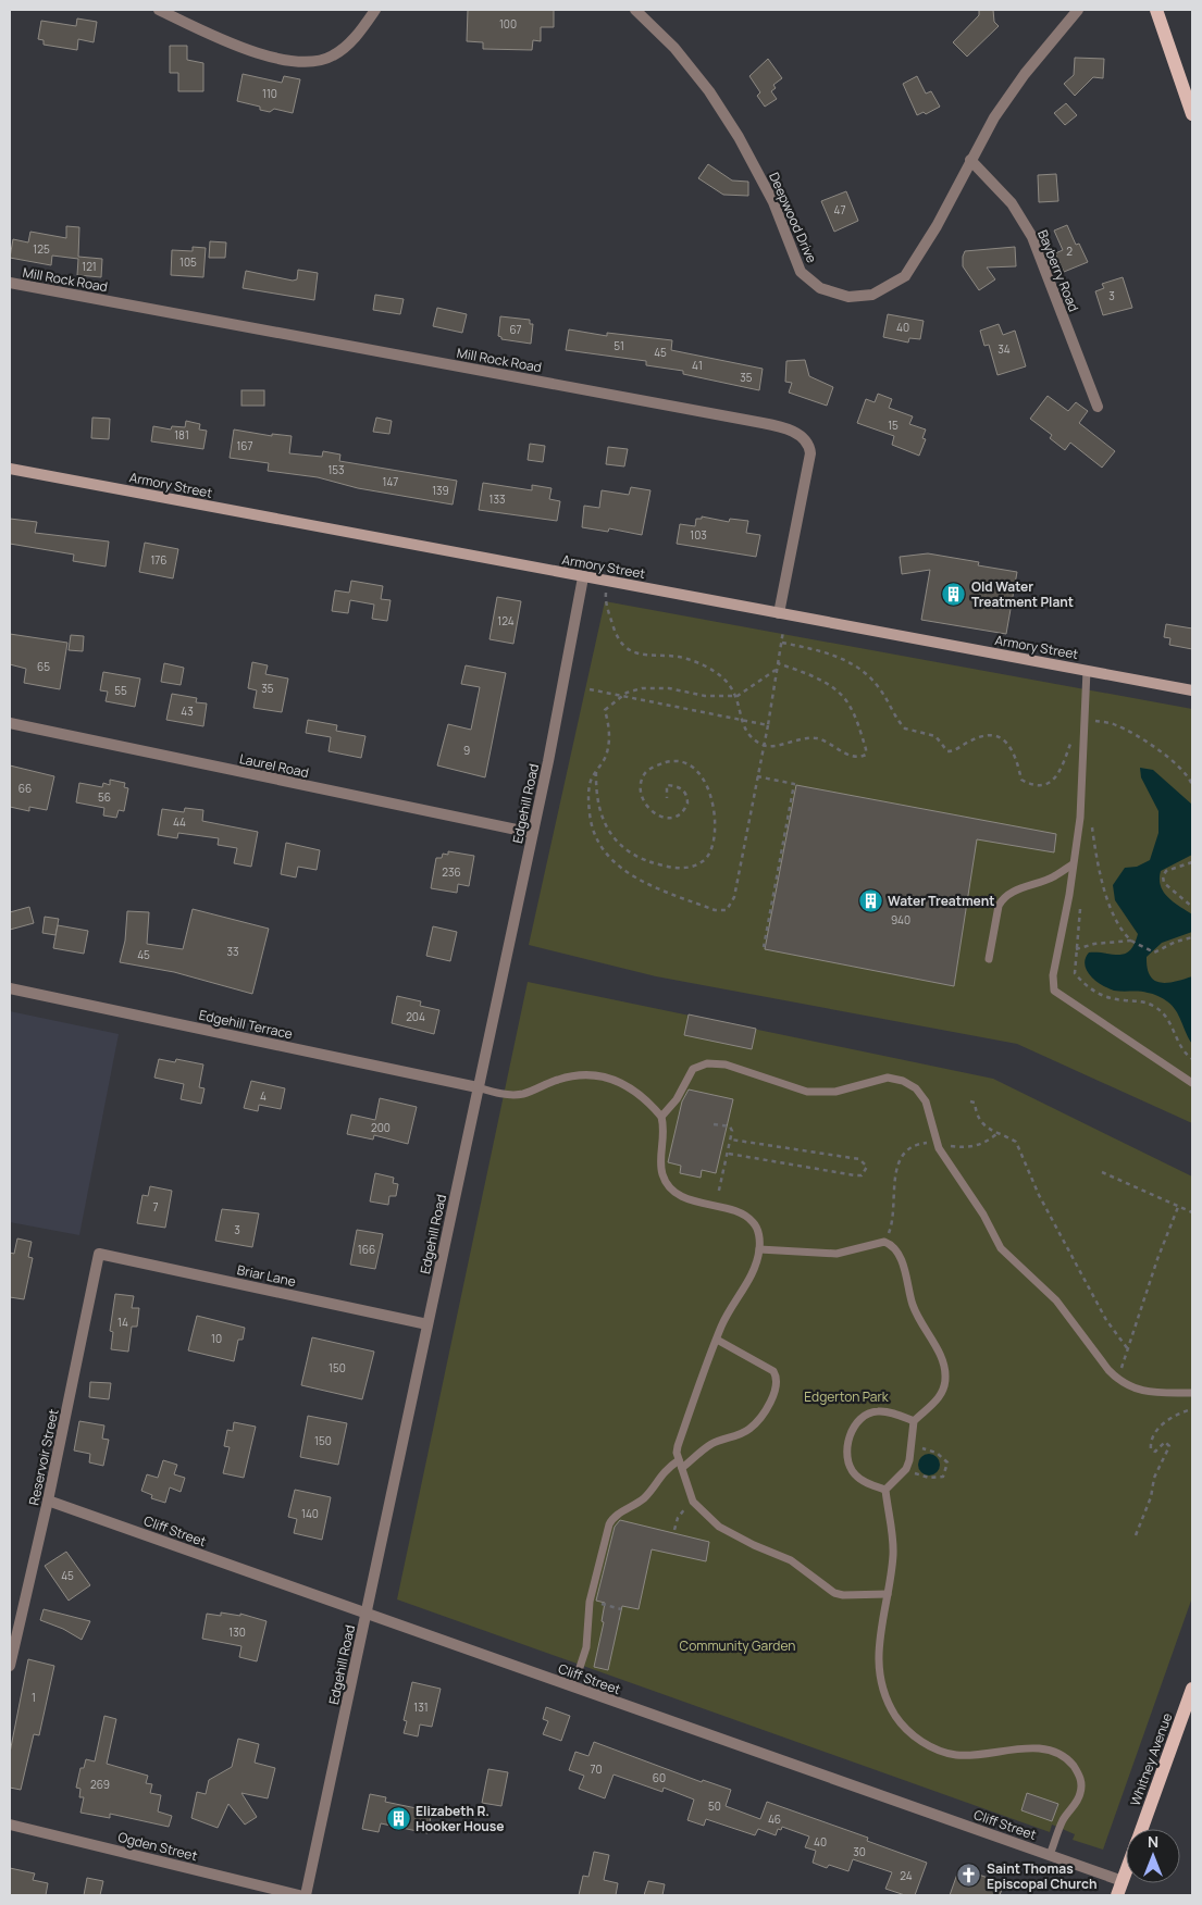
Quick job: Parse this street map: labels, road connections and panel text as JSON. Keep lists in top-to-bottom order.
{
  "streets": {
    "main road": ["Armory Street", "Whitney Avenue"],
    "street": [
      "Deepwood Drive",
      "Bayberry Road",
      "Mill Rock Road",
      "Laurel Road",
      "Edgehill Road",
      "Edgehill Terrace",
      "Briar Lane",
      "Reservoir Street",
      "Cliff Street",
      "Ogden Street"
    ]
  },
  "crossings": [
    ["Deepwood Drive", "Bayberry Road"],
    ["Mill Rock Road", "Armory Street"],
    ["Armory Street", "Edgehill Road"],
    ["Laurel Road", "Edgehill Road"],
    ["Edgehill Road", "Edgehill Terrace"],
    ["Edgehill Road", "Briar Lane"],
    ["Edgehill Road", "Cliff Street"],
    ["Briar Lane", "Reservoir Street"],
    ["Reservoir Street", "Cliff Street"],
    ["Cliff Street", "Whitney Avenue"]
  ],
  "parks": ["Edgerton Park", "Community Garden"],
  "places": {
    "building": ["Old Water Treatment Plant", "Water Treatment", "Elizabeth R. Hooker House"],
    "church": ["Saint Thomas Episcopal Church"]
  },
  "house_numbers": [
    "100",
    "110",
    "47",
    "125",
    "2",
    "105",
    "121",
    "3",
    "40",
    "67",
    "51",
    "34",
    "45",
    "41",
    "35",
    "15",
    "181",
    "167",
    "153",
    "147",
    "139",
    "133",
    "103",
    "176",
    "124",
    "65",
    "35",
    "55",
    "43",
    "9",
    "66",
    "56",
    "44",
    "236",
    "940",
    "33",
    "45",
    "204",
    "4",
    "200",
    "7",
    "3",
    "166",
    "14",
    "10",
    "150",
    "150",
    "140",
    "45",
    "130",
    "1",
    "131",
    "70",
    "60",
    "269",
    "50",
    "46",
    "40",
    "30",
    "24"
  ],
  "north": "top"
}
